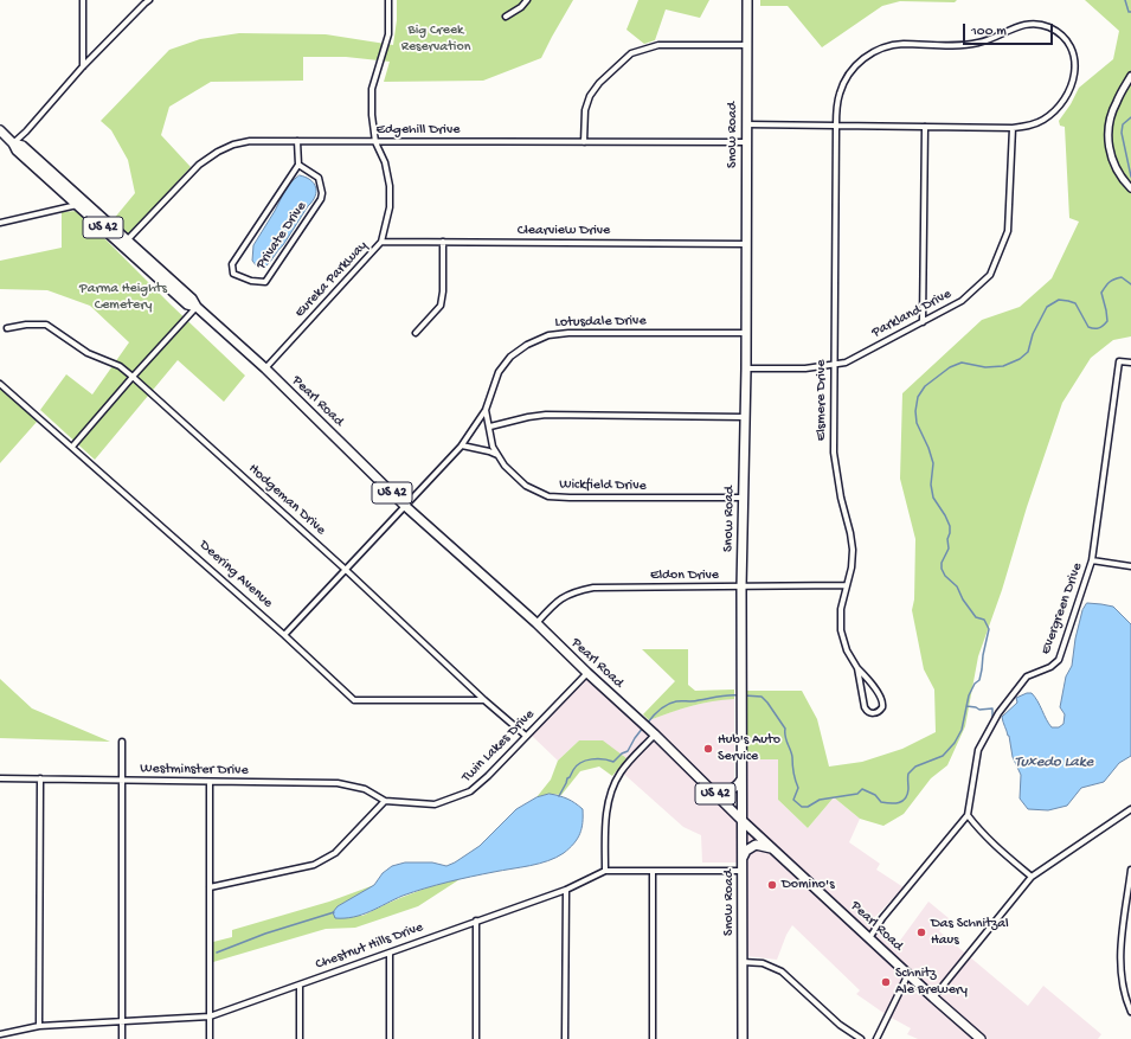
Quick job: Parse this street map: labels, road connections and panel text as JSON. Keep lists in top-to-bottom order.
{
  "streets": {
    "main road": ["Snow Road", "US 42", "Pearl Road"],
    "street": [
      "Edgehill Drive",
      "Clearview Drive",
      "Private Drive",
      "Eureka Parkway",
      "Parkland Drive",
      "Lotusdale Drive",
      "Elsmere Drive",
      "Wickfield Drive",
      "Hodgeman Drive",
      "Deering Avenue",
      "Eldon Drive",
      "Evergreen Drive",
      "Twin Lakes Drive",
      "Westminster Drive",
      "Chestnut Hills Drive"
    ]
  },
  "crossings": [
    ["Edgehill Drive", "Snow Road"],
    ["Edgehill Drive", "Eureka Parkway"],
    ["Edgehill Drive", "Pearl Road"],
    ["Snow Road", "Clearview Drive"],
    ["Snow Road", "Parkland Drive"],
    ["Snow Road", "Lotusdale Drive"],
    ["Snow Road", "Pearl Road"],
    ["Snow Road", "Wickfield Drive"],
    ["Snow Road", "Eldon Drive"],
    ["Snow Road", "Chestnut Hills Drive"],
    ["Clearview Drive", "Eureka Parkway"],
    ["Eureka Parkway", "Pearl Road"],
    ["Parkland Drive", "Elsmere Drive"],
    ["Lotusdale Drive", "Pearl Road"],
    ["Lotusdale Drive", "Wickfield Drive"],
    ["Lotusdale Drive", "Hodgeman Drive"],
    ["Lotusdale Drive", "Deering Avenue"],
    ["Elsmere Drive", "Eldon Drive"],
    ["Pearl Road", "Eldon Drive"],
    ["Pearl Road", "Twin Lakes Drive"],
    ["Hodgeman Drive", "Deering Avenue"],
    ["Hodgeman Drive", "Twin Lakes Drive"],
    ["Twin Lakes Drive", "Westminster Drive"]
  ],
  "water": ["Tuxedo Lake"],
  "parks": ["Big Creek Reservation", "Parma Heights Cemetery"],
  "places": [
    "Hub's Auto Service",
    "Domino's",
    "Das Schnitzal Haus",
    "Schnitz Ale Brewery"
  ],
  "scale_bar": "100 m"
}
